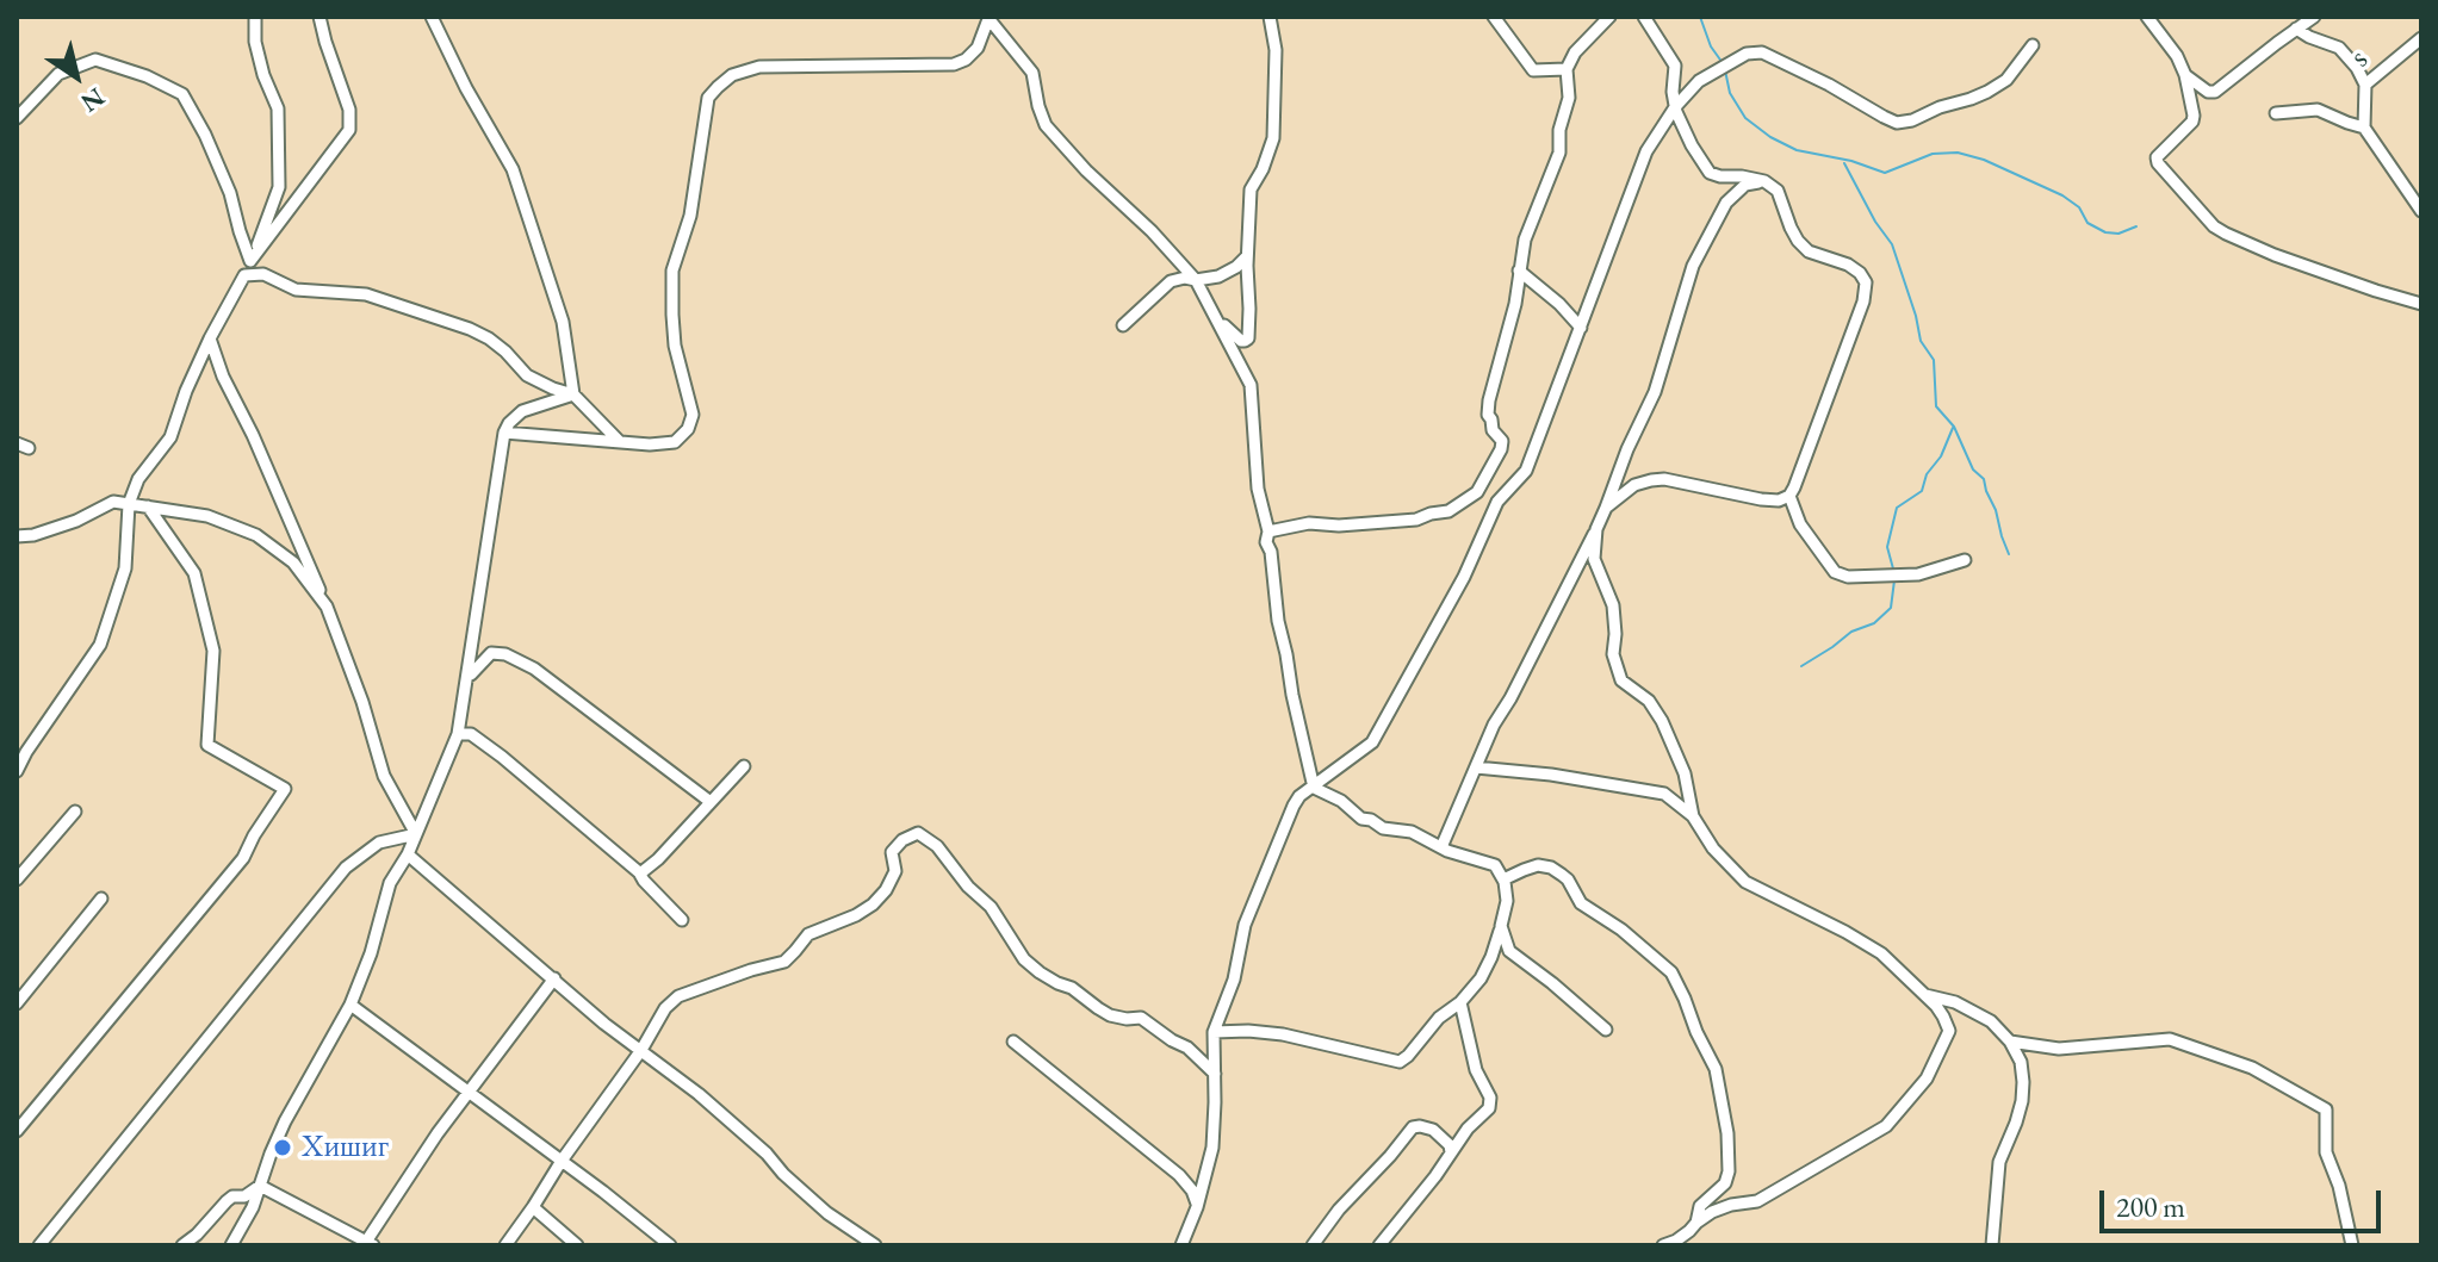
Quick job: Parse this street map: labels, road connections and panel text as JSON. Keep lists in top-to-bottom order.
{
  "streets": {
    "street": ["s"]
  },
  "places": ["Хишиг"],
  "scale_bar": "200 m",
  "north": "bottom right"
}
